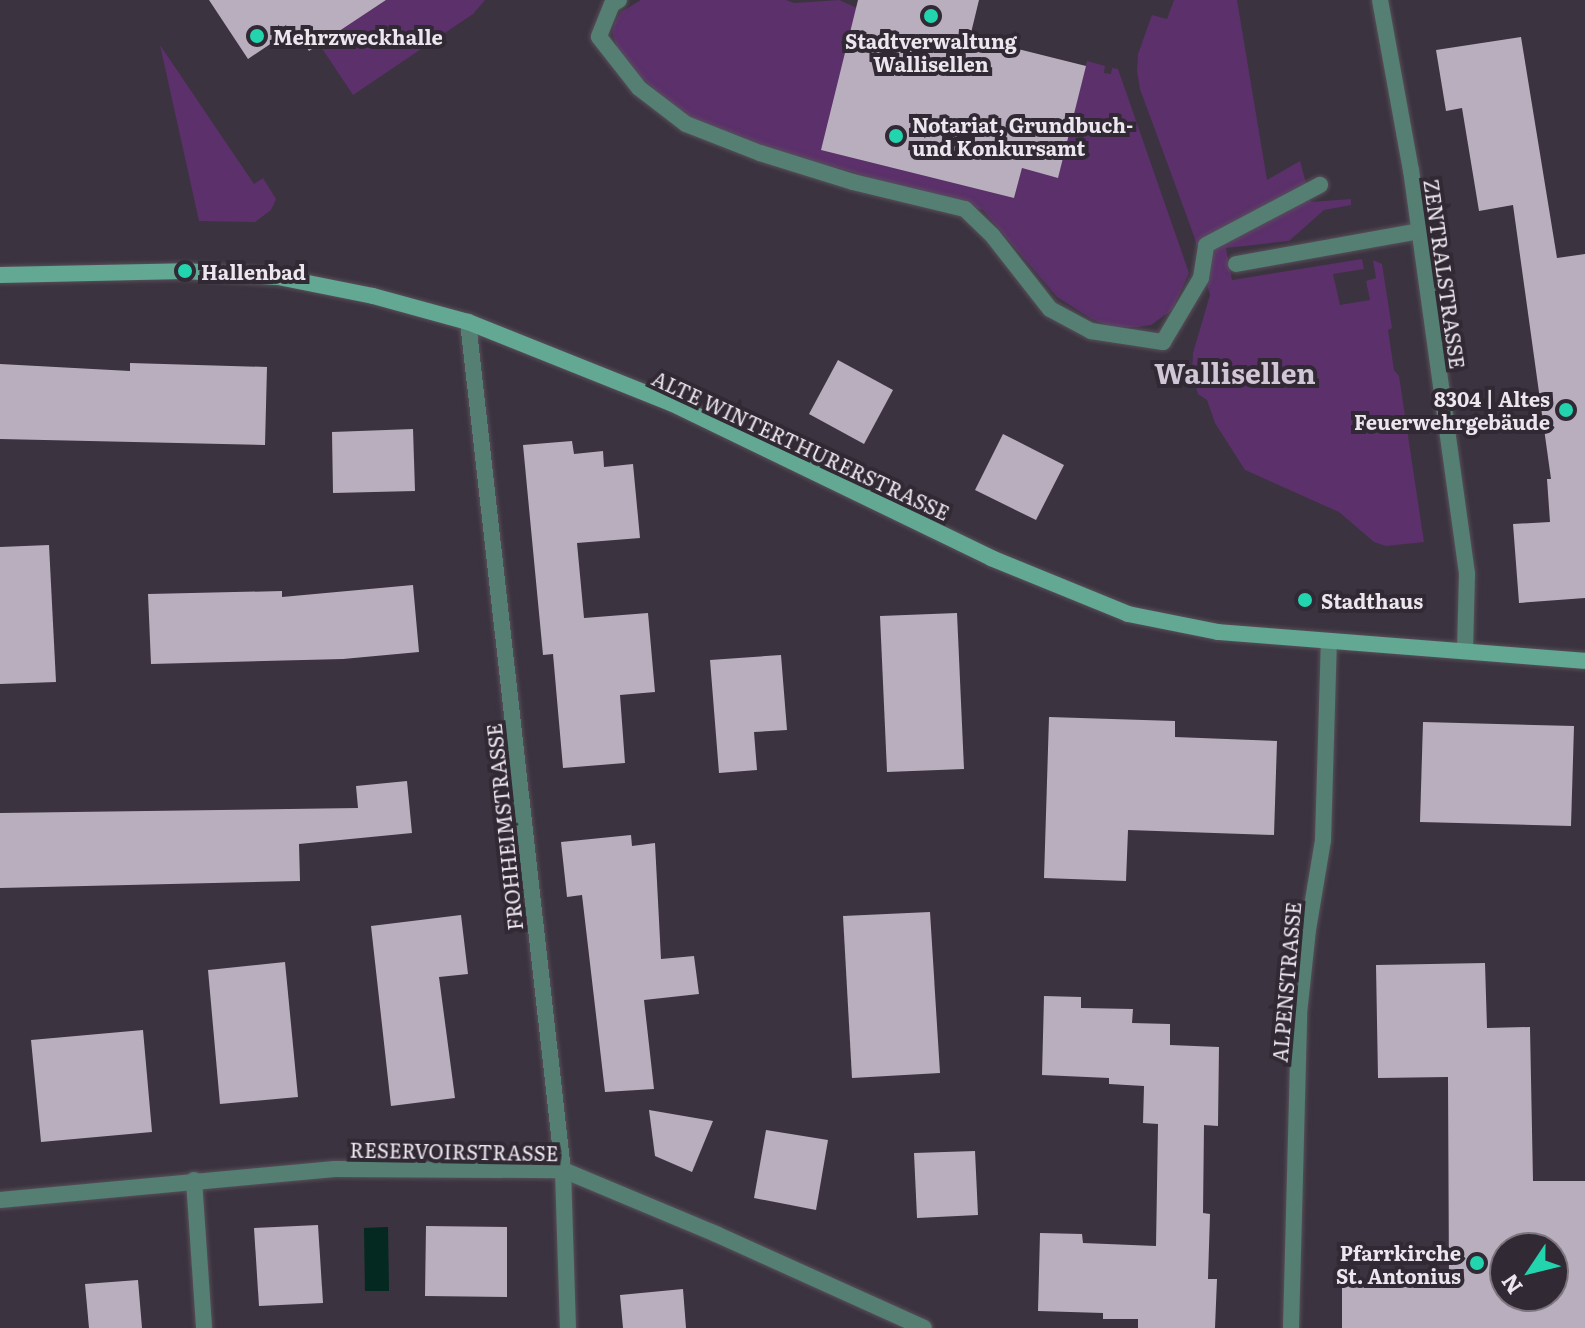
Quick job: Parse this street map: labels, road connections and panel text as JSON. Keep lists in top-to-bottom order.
{
  "streets": {
    "main road": ["ALTE WINTERTHURERSTRASSE"],
    "street": [
      "ZENTRALSTRASSE",
      "FROHHEIMSTRASSE",
      "ALPENSTRASSE",
      "RESERVOIRSTRASSE"
    ]
  },
  "crossings": [
    ["ZENTRALSTRASSE", "ALTE WINTERTHURERSTRASSE"],
    ["ALTE WINTERTHURERSTRASSE", "FROHHEIMSTRASSE"],
    ["ALTE WINTERTHURERSTRASSE", "ALPENSTRASSE"],
    ["FROHHEIMSTRASSE", "RESERVOIRSTRASSE"]
  ],
  "districts": ["Wallisellen"],
  "places": [
    "Stadtverwaltung Wallisellen",
    "Mehrzweckhalle",
    "Notariat, Grundbuch- und Konkursamt",
    "Hallenbad",
    "8304 | Altes Feuerwehrgebäude",
    "Stadthaus",
    "Pfarrkirche St. Antonius"
  ],
  "north": "bottom left"
}
